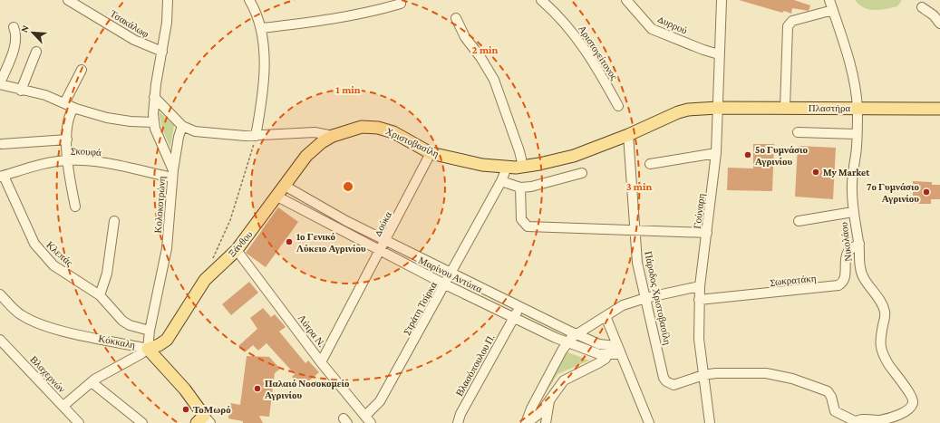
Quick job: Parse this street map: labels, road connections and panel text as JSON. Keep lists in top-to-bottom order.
{
  "streets": {
    "main road": [
      "Πλαστήρα",
      "Χριστοβασίλη",
      "Ξάνθου",
      "Κόκκαλη"
    ],
    "street": [
      "Τσακάλωφ",
      "Δυρρού",
      "Αριστογείτονος",
      "Σκουφά",
      "Κολοκοτρώνη",
      "Γούναρη",
      "Δούκα",
      "Νικολάου",
      "Κλεπάς",
      "Μαρίνου Αντύπα",
      "Σωκρατάκη",
      "Πάροδος Χριστοβασίλη",
      "Στράτη Τσίρκα",
      "Λύτρα Ν.",
      "Βλασόπουλου Π.",
      "Βλαχερνών"
    ]
  },
  "crossings": [
    ["Τσακάλωφ", "Κολοκοτρώνη"],
    ["Δυρρού", "Γούναρη"],
    ["Πλαστήρα", "Χριστοβασίλη"],
    ["Πλαστήρα", "Γούναρη"],
    ["Πλαστήρα", "Νικολάου"],
    ["Χριστοβασίλη", "Κολοκοτρώνη"],
    ["Χριστοβασίλη", "Γούναρη"],
    ["Χριστοβασίλη", "Δούκα"],
    ["Χριστοβασίλη", "Ξάνθου"],
    ["Χριστοβασίλη", "Πάροδος Χριστοβασίλη"],
    ["Χριστοβασίλη", "Στράτη Τσίρκα"],
    ["Σκουφά", "Κολοκοτρώνη"],
    ["Σκουφά", "Κλεπάς"],
    ["Κολοκοτρώνη", "Ξάνθου"],
    ["Κολοκοτρώνη", "Κλεπάς"],
    ["Κολοκοτρώνη", "Κόκκαλη"],
    ["Γούναρη", "Σωκρατάκη"],
    ["Γούναρη", "Πάροδος Χριστοβασίλη"],
    ["Δούκα", "Μαρίνου Αντύπα"],
    ["Δούκα", "Λύτρα Ν."],
    ["Νικολάου", "Σωκρατάκη"],
    ["Νικολάου", "Πάροδος Χριστοβασίλη"],
    ["Ξάνθου", "Μαρίνου Αντύπα"],
    ["Ξάνθου", "Λύτρα Ν."],
    ["Ξάνθου", "Κόκκαλη"],
    ["Μαρίνου Αντύπα", "Στράτη Τσίρκα"],
    ["Μαρίνου Αντύπα", "Βλασόπουλου Π."],
    ["Στράτη Τσίρκα", "Λύτρα Ν."]
  ],
  "places": [
    "5ο Γυμνάσιο Αγρινίου",
    "My Market",
    "7ο Γυμνάσιο Αγρινίου",
    "1ο Γενικό Λύκειο Αγρινίου",
    "Παλαιό Νοσοκομείο Αγρινίου",
    "ΤοΜωρό"
  ],
  "north": "top left",
  "rings": ["2 min", "1 min", "3 min"]
}
